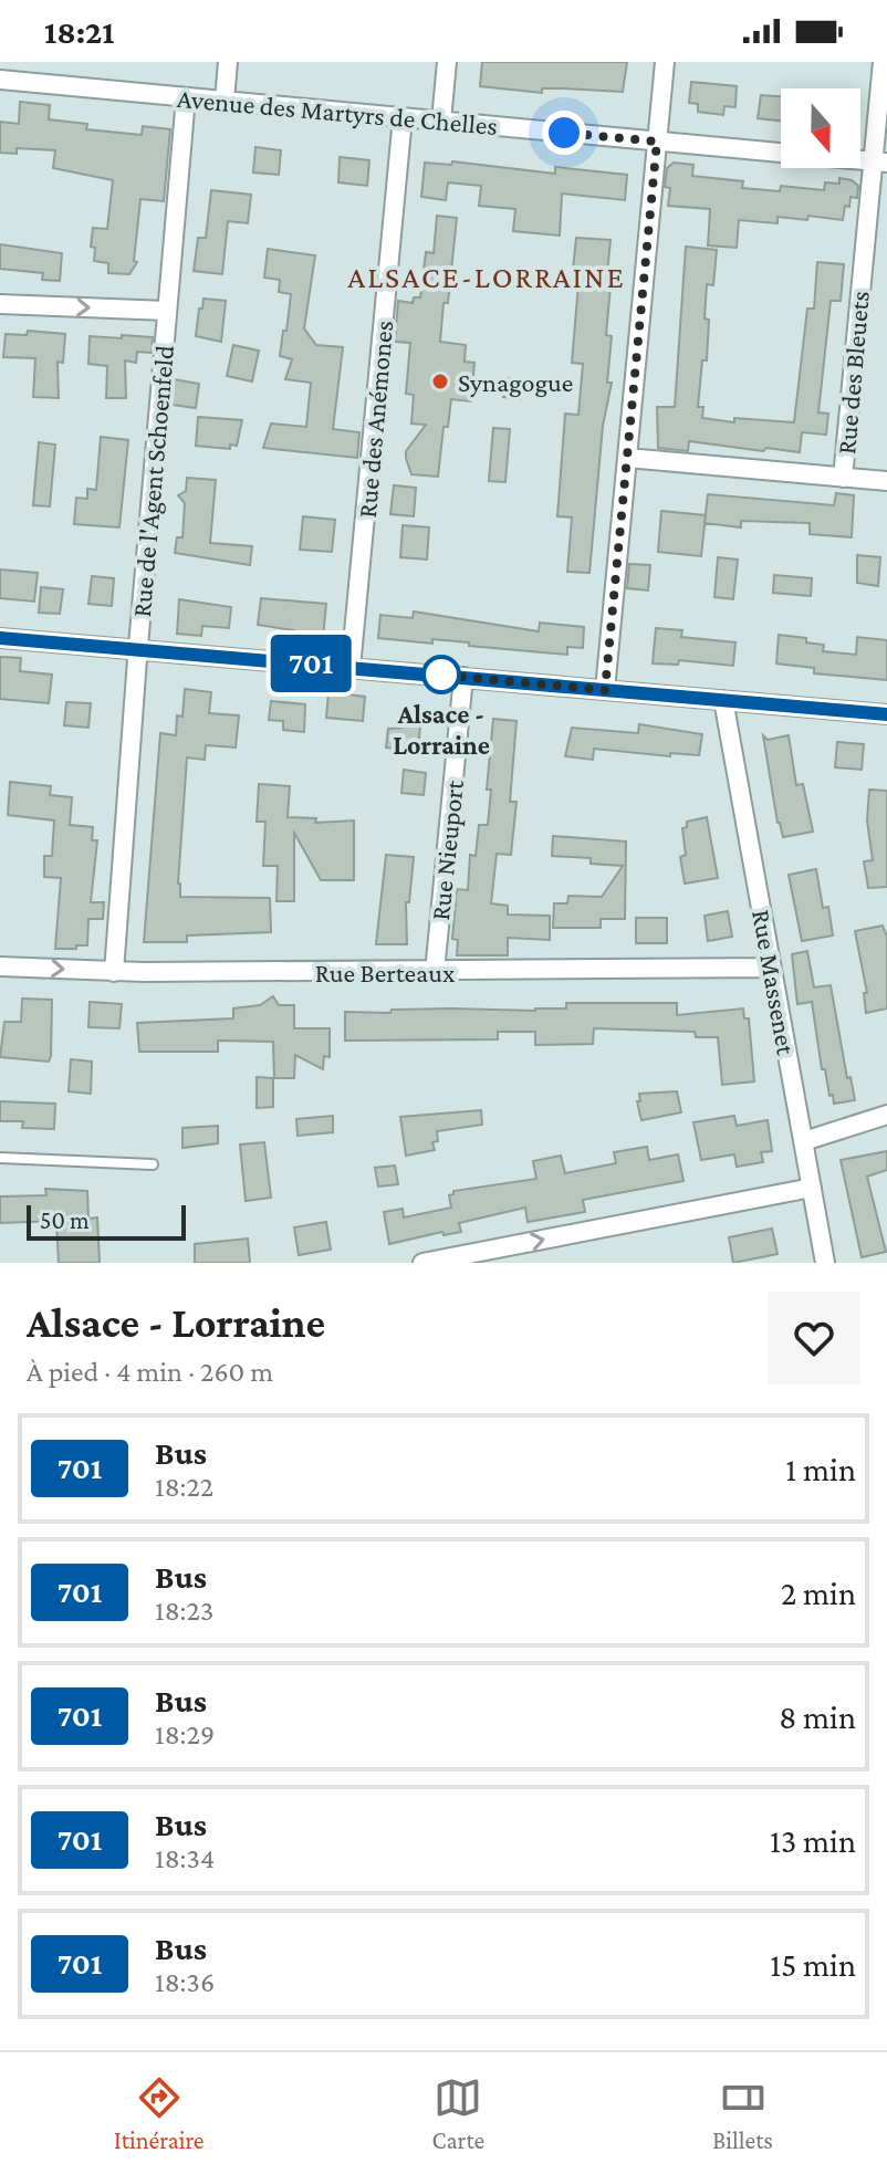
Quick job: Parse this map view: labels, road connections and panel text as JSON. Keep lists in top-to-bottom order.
{
  "streets": {
    "street": [
      "Avenue des Martyrs de Chelles",
      "Rue des Bleuets",
      "Rue des Anémones",
      "Rue de l'Agent Schoenfeld",
      "Rue Nieuport",
      "Rue Berteaux",
      "Rue Massenet"
    ]
  },
  "crossings": [
    ["Avenue des Martyrs de Chelles", "Rue des Bleuets"],
    ["Avenue des Martyrs de Chelles", "Rue des Anémones"],
    ["Avenue des Martyrs de Chelles", "Rue de l'Agent Schoenfeld"],
    ["Rue de l'Agent Schoenfeld", "Rue Berteaux"],
    ["Rue Nieuport", "Rue Berteaux"],
    ["Rue Berteaux", "Rue Massenet"]
  ],
  "districts": ["ALSACE-LORRAINE"],
  "places": ["Synagogue", "Alsace - Lorraine"],
  "lines": ["bus line 701"],
  "scale_bar": "50 m",
  "north": "bottom",
  "page": {
    "status": "18:21",
    "on_map": "701",
    "scale": "50 m",
    "heading": ["Alsace - Lorraine", "À pied · 4 min · 260 m"],
    "list": [
      {
        "mark": "701",
        "name": "Bus",
        "note": "18:22",
        "value": "1 min"
      },
      {
        "mark": "701",
        "name": "Bus",
        "note": "18:23",
        "value": "2 min"
      },
      {
        "mark": "701",
        "name": "Bus",
        "note": "18:29",
        "value": "8 min"
      },
      {
        "mark": "701",
        "name": "Bus",
        "note": "18:34",
        "value": "13 min"
      },
      {
        "mark": "701",
        "name": "Bus",
        "note": "18:36",
        "value": "15 min"
      }
    ],
    "tabs": ["Itinéraire", "Carte", "Billets"]
  }
}
